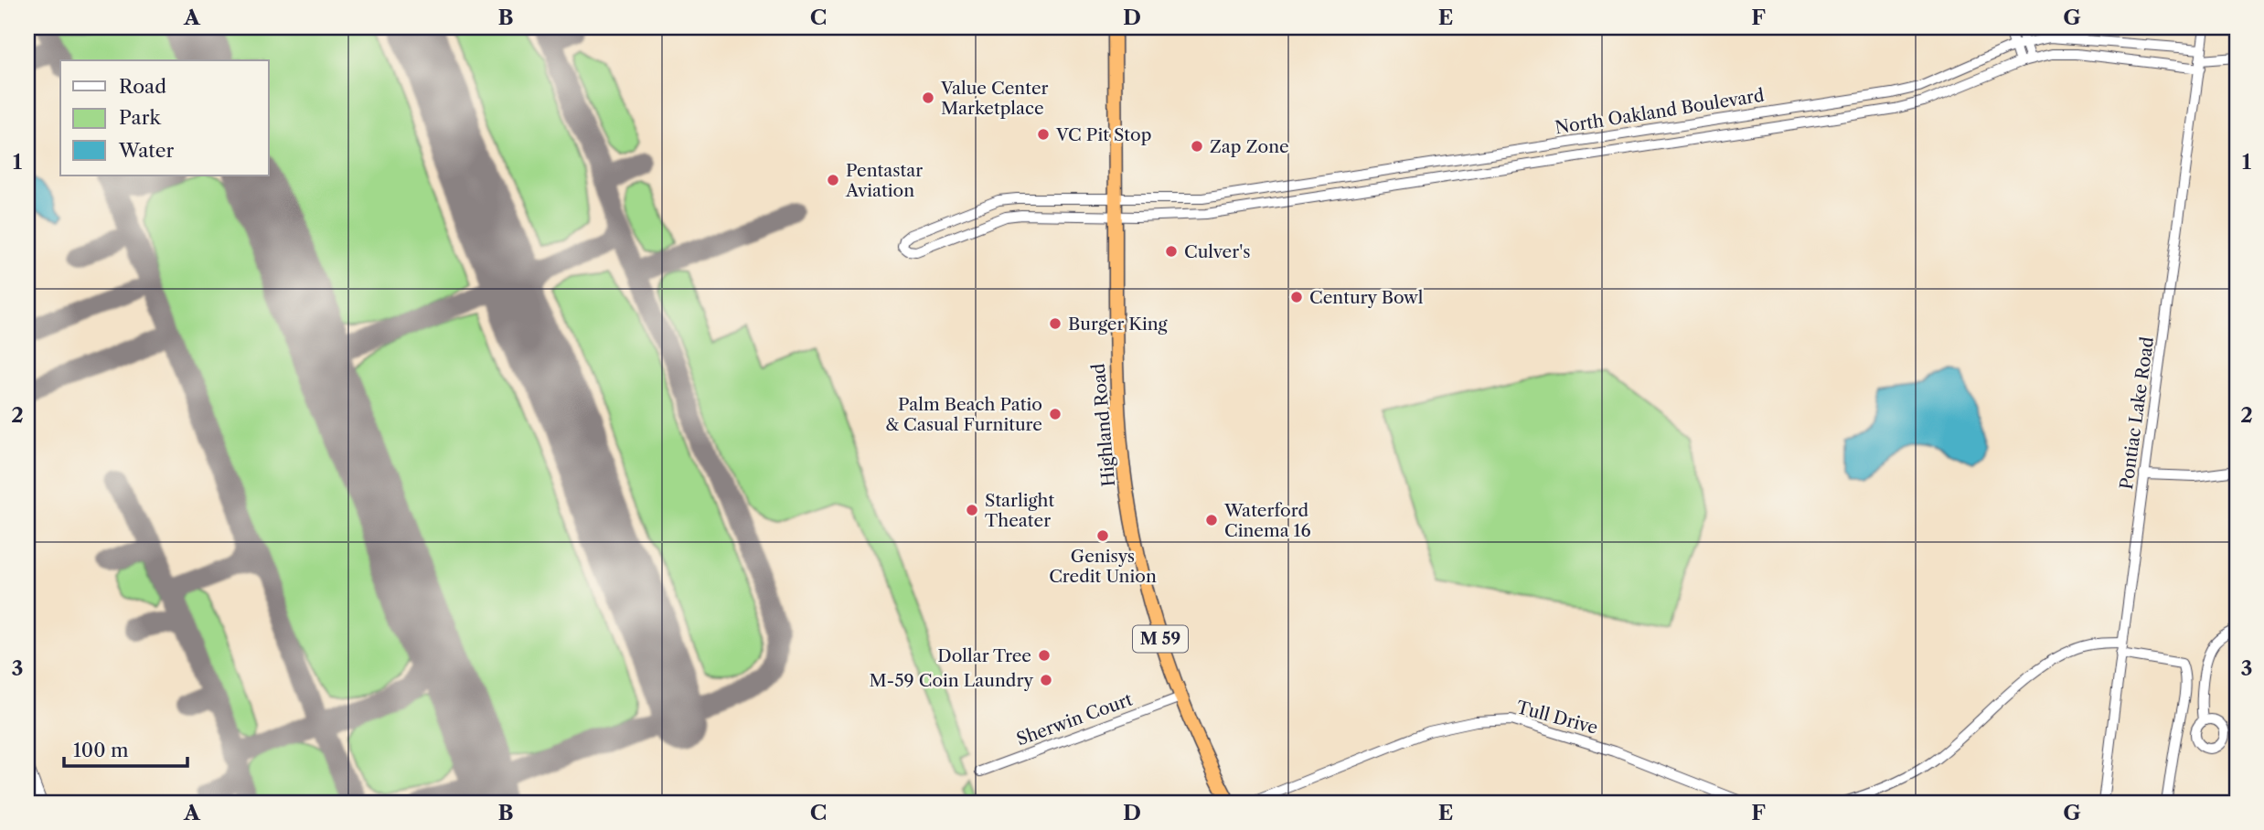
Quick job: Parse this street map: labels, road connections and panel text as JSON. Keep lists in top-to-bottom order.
{
  "streets": {
    "highway": ["Highland Road", "M 59"],
    "street": [
      "North Oakland Boulevard",
      "Pontiac Lake Road",
      "Tull Drive",
      "Sherwin Court"
    ]
  },
  "crossings": [
    ["North Oakland Boulevard", "Pontiac Lake Road"],
    ["North Oakland Boulevard", "Highland Road"],
    ["Highland Road", "Sherwin Court"]
  ],
  "places": [
    "Value Center Marketplace",
    "VC Pit Stop",
    "Zap Zone",
    "Pentastar Aviation",
    "Culver's",
    "Century Bowl",
    "Burger King",
    "Palm Beach Patio & Casual Furniture",
    "Starlight Theater",
    "Waterford Cinema 16",
    "Genisys Credit Union",
    "Dollar Tree",
    "M-59 Coin Laundry"
  ],
  "legend": ["Road", "Park", "Water"],
  "scale_bar": "100 m",
  "grid": {
    "columns": [
      "A",
      "B",
      "C",
      "D",
      "E",
      "F",
      "G"
    ],
    "rows": ["1", "2", "3"]
  }
}
